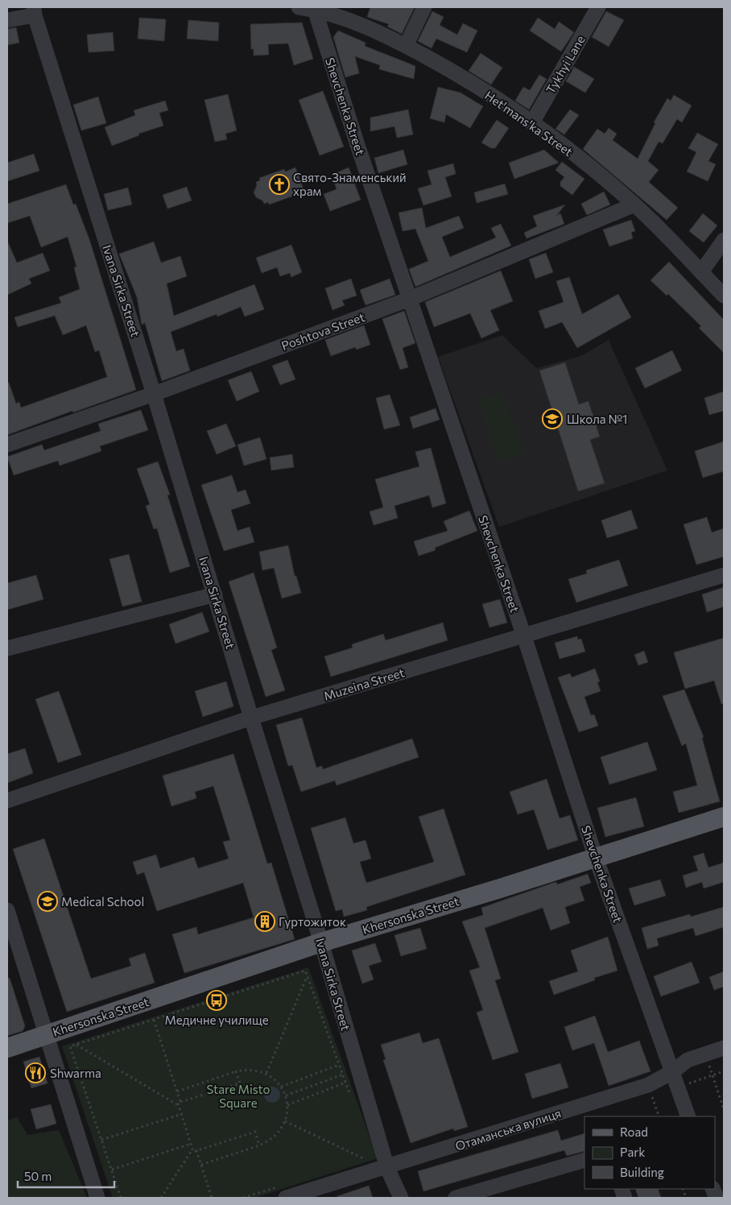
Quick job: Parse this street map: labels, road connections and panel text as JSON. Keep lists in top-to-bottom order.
{
  "streets": {
    "main road": ["Khersonska Street"],
    "street": [
      "Tykhyi Lane",
      "Shevchenka Street",
      "Het'mans'ka Street",
      "Ivana Sirka Street",
      "Poshtova Street",
      "Muzeina Street",
      "Отаманська вулиця"
    ]
  },
  "crossings": [
    ["Tykhyi Lane", "Het'mans'ka Street"],
    ["Shevchenka Street", "Het'mans'ka Street"],
    ["Shevchenka Street", "Poshtova Street"],
    ["Shevchenka Street", "Muzeina Street"],
    ["Shevchenka Street", "Khersonska Street"],
    ["Shevchenka Street", "Отаманська вулиця"],
    ["Het'mans'ka Street", "Poshtova Street"],
    ["Ivana Sirka Street", "Poshtova Street"],
    ["Ivana Sirka Street", "Muzeina Street"],
    ["Ivana Sirka Street", "Khersonska Street"],
    ["Ivana Sirka Street", "Отаманська вулиця"]
  ],
  "parks": ["Stare Misto Square"],
  "places": {
    "church": ["Свято-Знаменський храм"],
    "school or university": ["Школа №1", "Medical School"],
    "building": ["Гуртожиток"],
    "bus stop": ["Медичне училище"],
    "restaurant": ["Shwarma"]
  },
  "legend": ["Road", "Park", "Building"],
  "scale_bar": "50 m"
}
